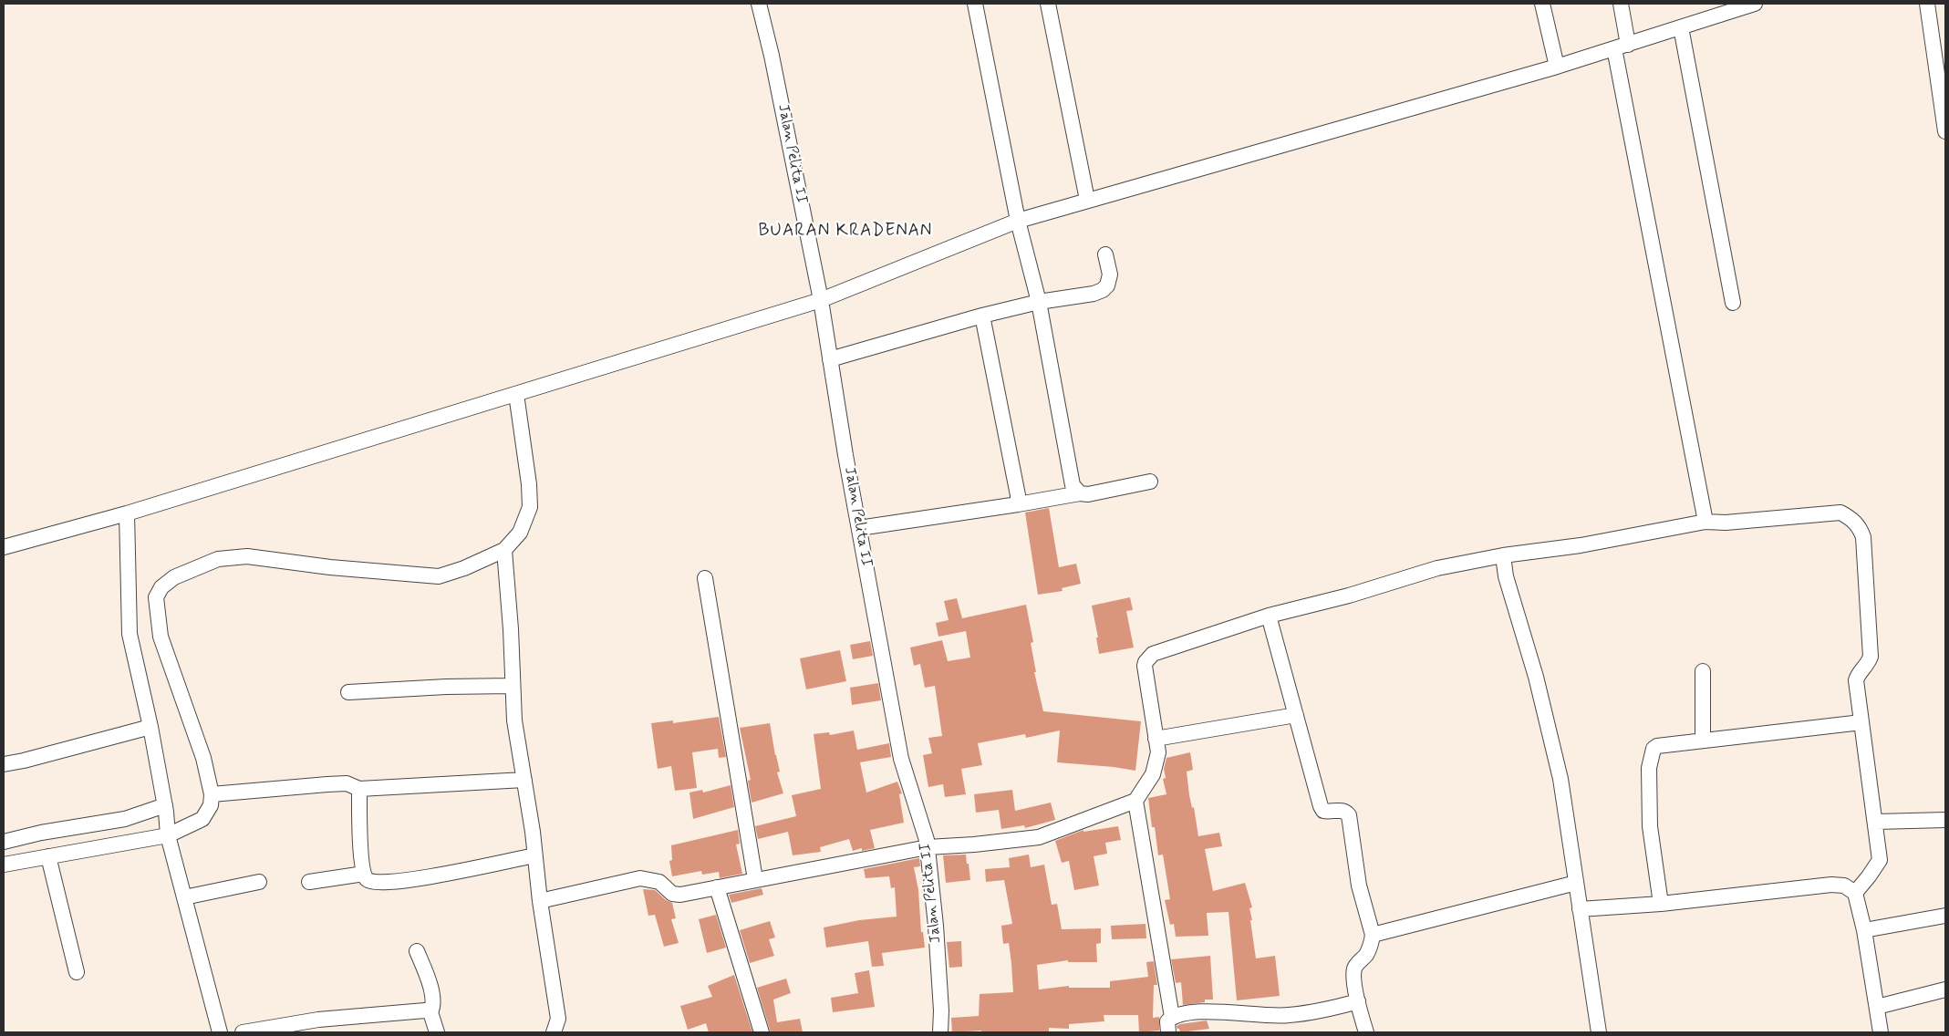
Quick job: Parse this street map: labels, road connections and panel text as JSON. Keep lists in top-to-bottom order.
{
  "streets": {
    "street": ["Jalan Pelita II"]
  },
  "districts": ["BUARAN KRADENAN"]
}
